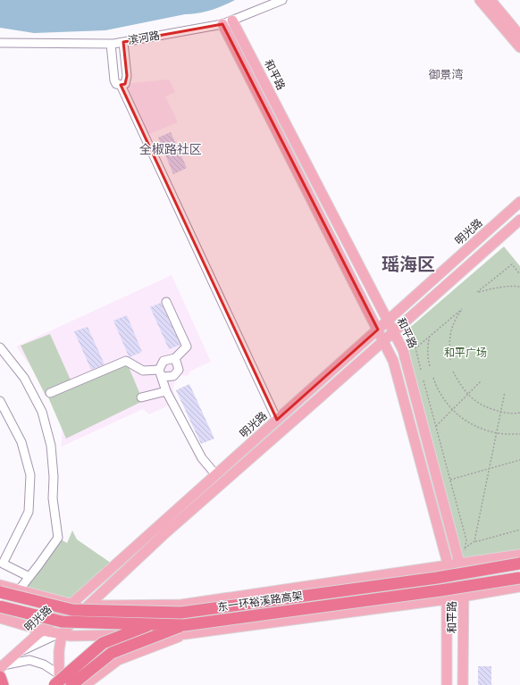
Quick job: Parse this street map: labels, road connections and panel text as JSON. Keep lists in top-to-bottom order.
{
  "streets": {
    "highway": ["东一环裕溪路高架"],
    "main road": ["和平路", "明光路"],
    "street": ["滨河路"]
  },
  "crossings": [
    ["滨河路", "和平路"],
    ["和平路", "明光路"]
  ],
  "districts": ["御景湾", "全椒路社区", "瑶海区"],
  "parks": ["和平广场"]
}
